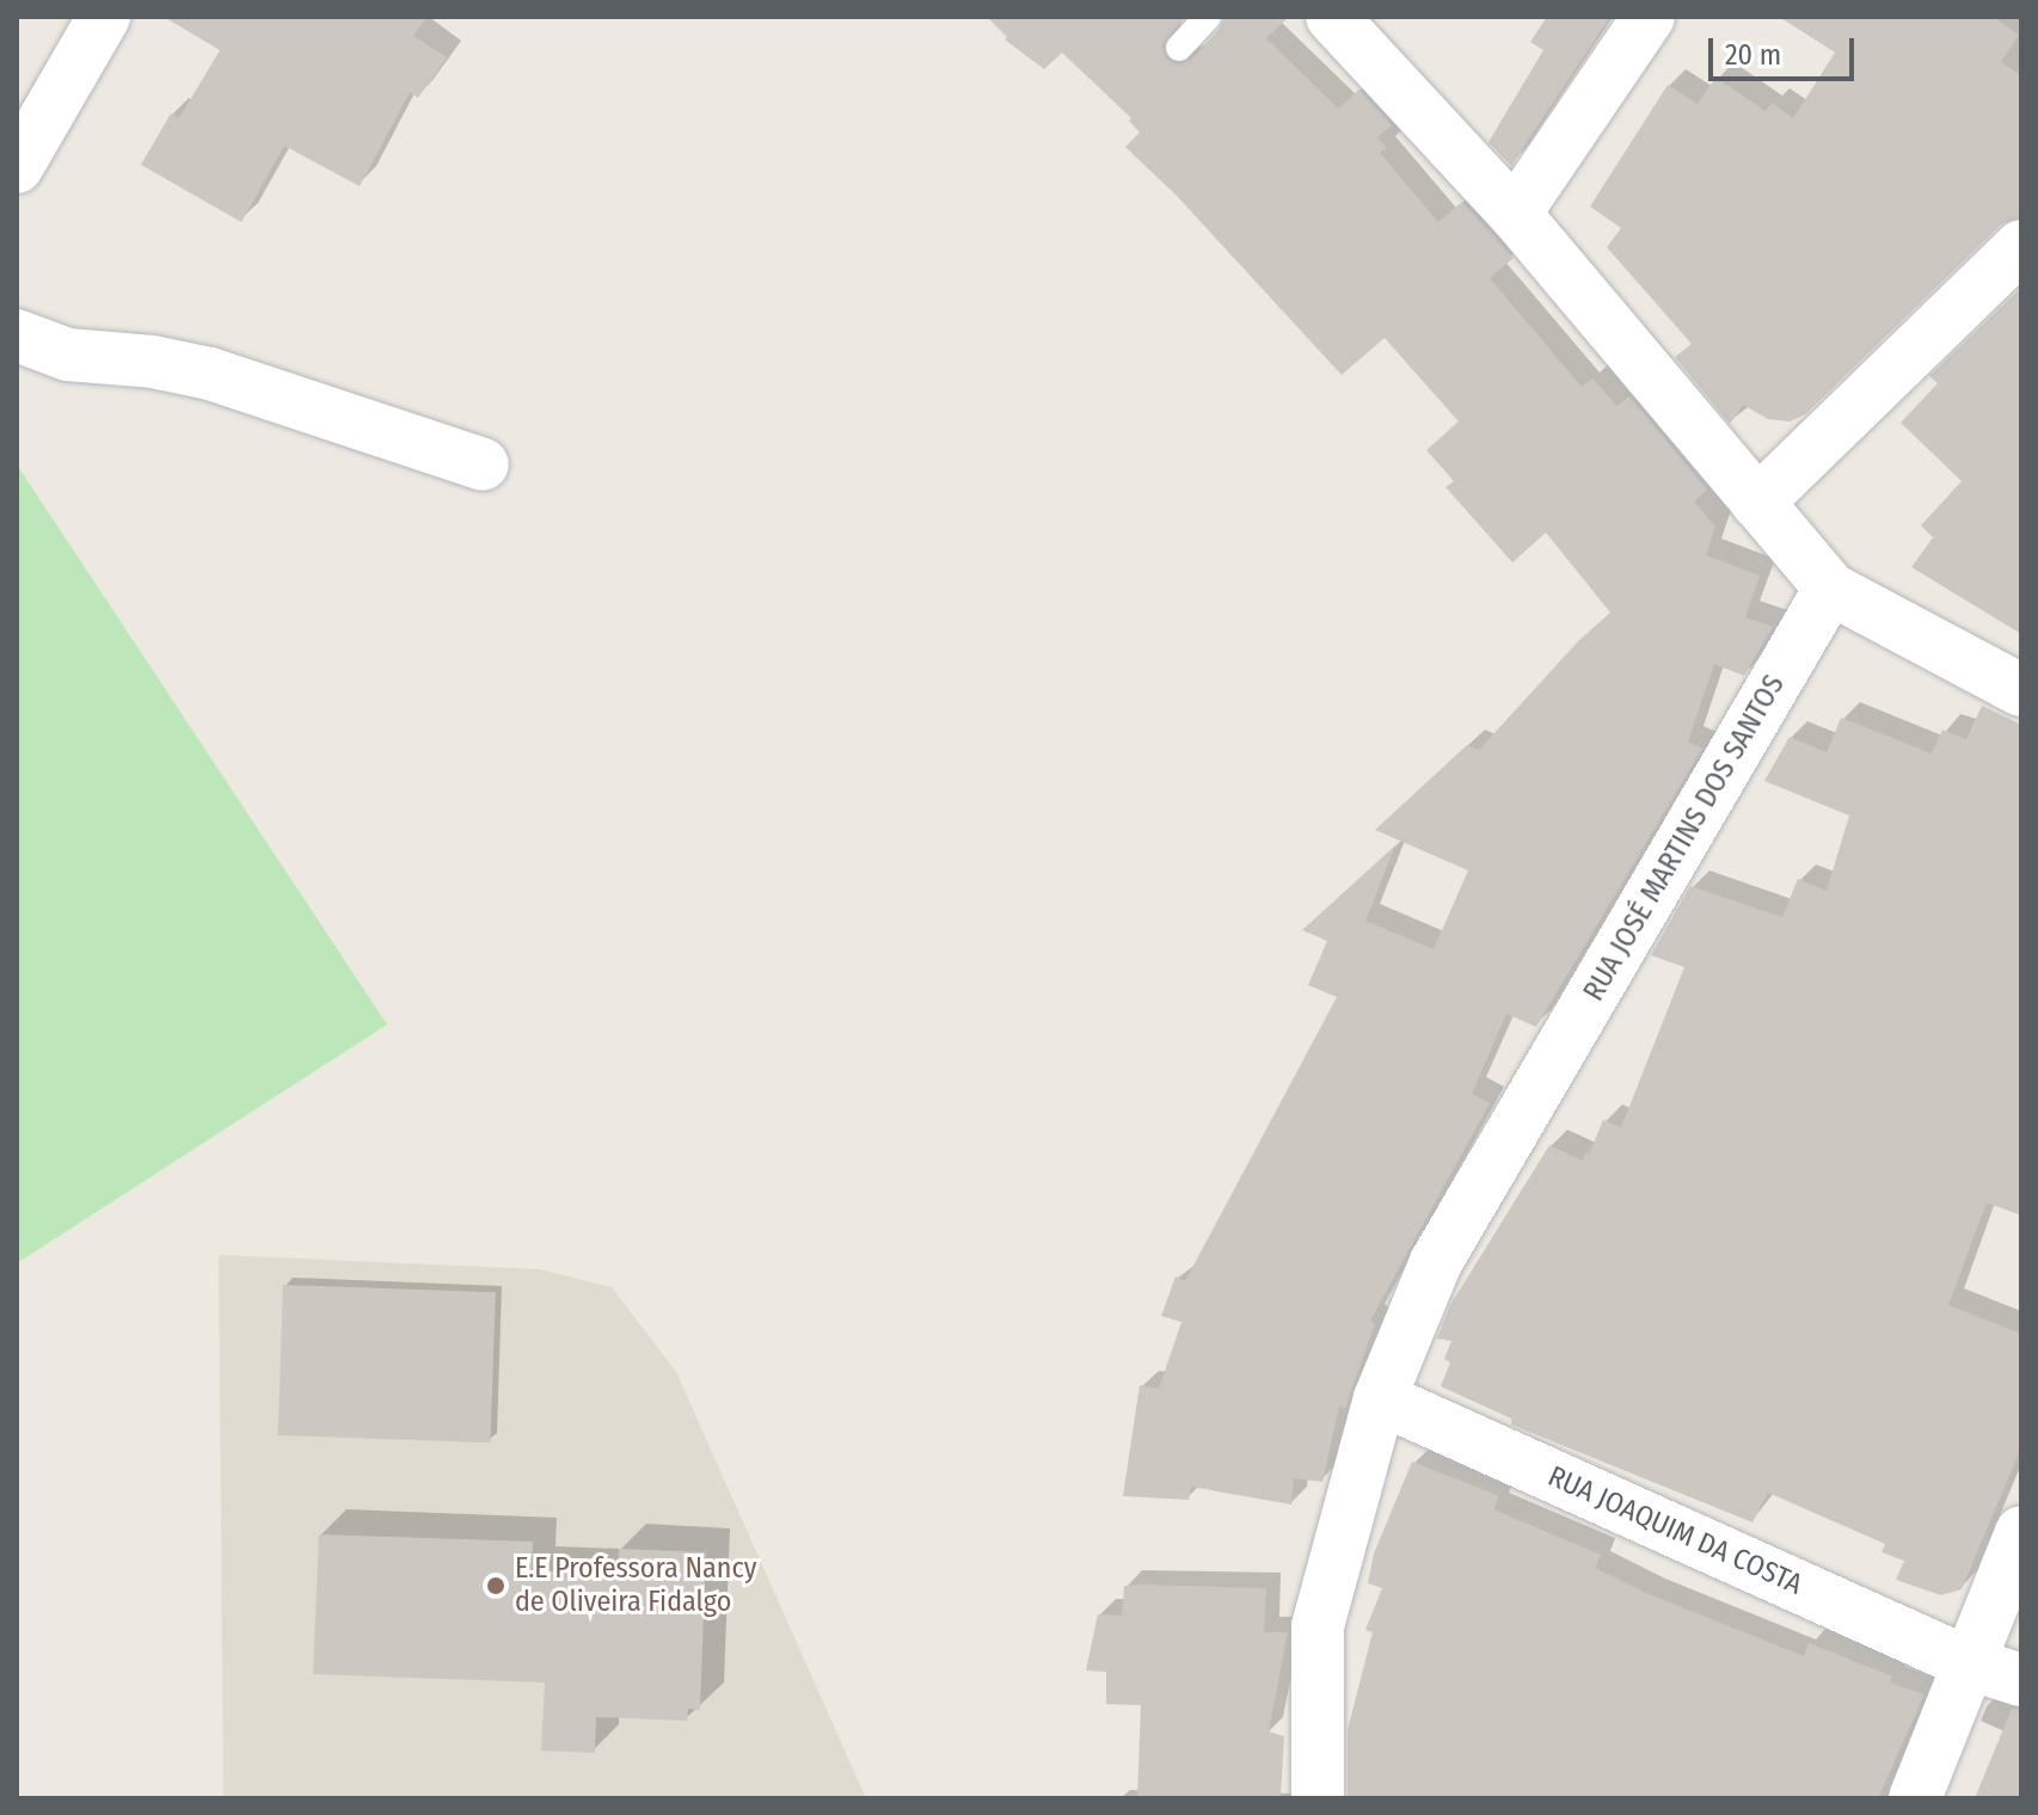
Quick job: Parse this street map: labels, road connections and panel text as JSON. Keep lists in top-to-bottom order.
{
  "streets": {
    "street": ["RUA JOSÉ MARTINS DOS SANTOS", "RUA JOAQUIM DA COSTA"]
  },
  "crossings": [
    ["RUA JOSÉ MARTINS DOS SANTOS", "RUA JOAQUIM DA COSTA"]
  ],
  "places": ["E.E Professora Nancy de Oliveira Fidalgo"],
  "scale_bar": "20 m"
}
